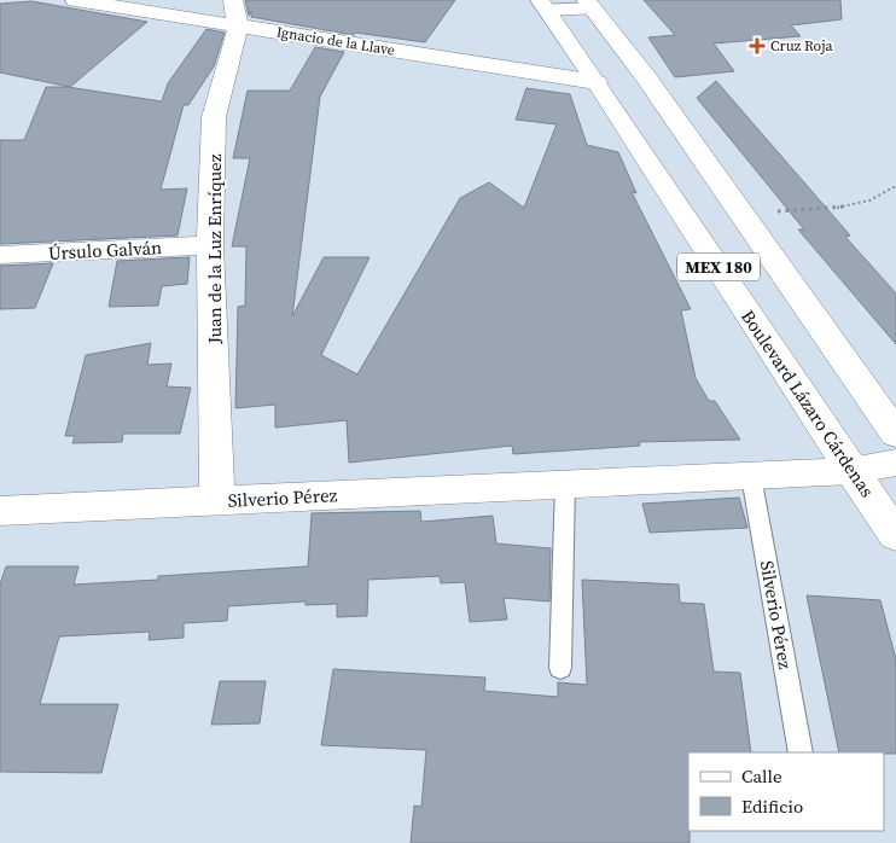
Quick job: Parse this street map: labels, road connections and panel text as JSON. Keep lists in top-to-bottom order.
{
  "streets": {
    "street": [
      "Ignacio de la Llave",
      "Juan de la Luz Enríquez",
      "Úrsulo Galván",
      "MEX 180",
      "Boulevard Lázaro Cárdenas",
      "Silverio Pérez"
    ]
  },
  "crossings": [
    ["Ignacio de la Llave", "Juan de la Luz Enríquez"],
    ["Ignacio de la Llave", "Boulevard Lázaro Cárdenas"],
    ["Juan de la Luz Enríquez", "Úrsulo Galván"],
    ["Juan de la Luz Enríquez", "Silverio Pérez"],
    ["Boulevard Lázaro Cárdenas", "Silverio Pérez"]
  ],
  "places": {
    "health": ["Cruz Roja"]
  },
  "legend": ["Calle", "Edificio"]
}
